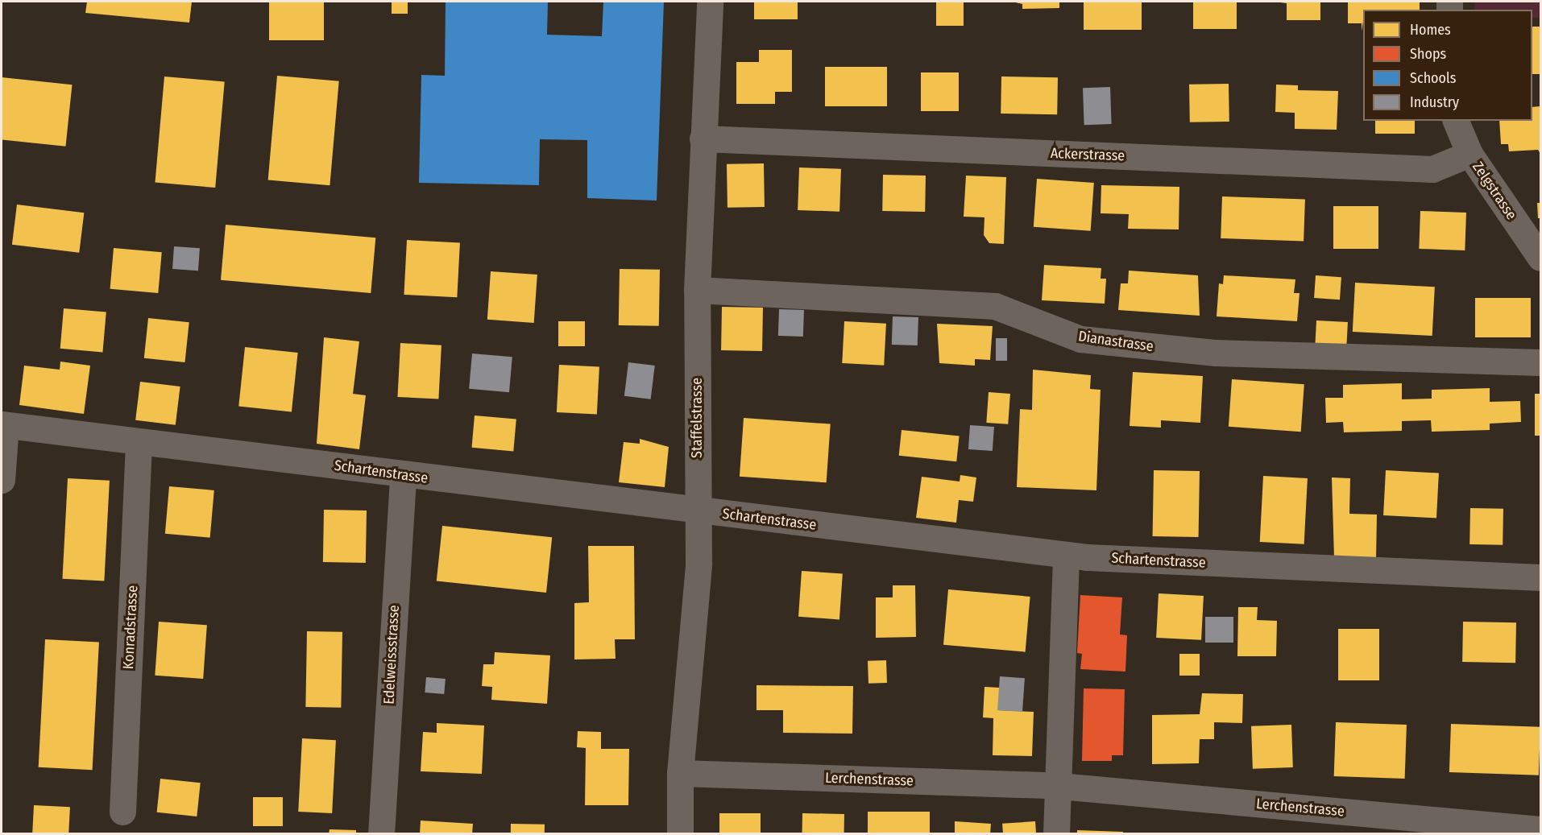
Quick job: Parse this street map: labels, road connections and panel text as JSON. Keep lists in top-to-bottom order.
{
  "streets": {
    "street": [
      "Ackerstrasse",
      "Zelgstrasse",
      "Dianastrasse",
      "Staffelstrasse",
      "Schartenstrasse",
      "Konradstrasse",
      "Edelweissstrasse",
      "Lerchenstrasse"
    ]
  },
  "crossings": [
    ["Ackerstrasse", "Zelgstrasse"],
    ["Ackerstrasse", "Staffelstrasse"],
    ["Dianastrasse", "Staffelstrasse"],
    ["Staffelstrasse", "Schartenstrasse"],
    ["Staffelstrasse", "Lerchenstrasse"],
    ["Schartenstrasse", "Konradstrasse"],
    ["Schartenstrasse", "Edelweissstrasse"]
  ],
  "legend": [
    "Homes",
    "Shops",
    "Schools",
    "Industry"
  ]
}
